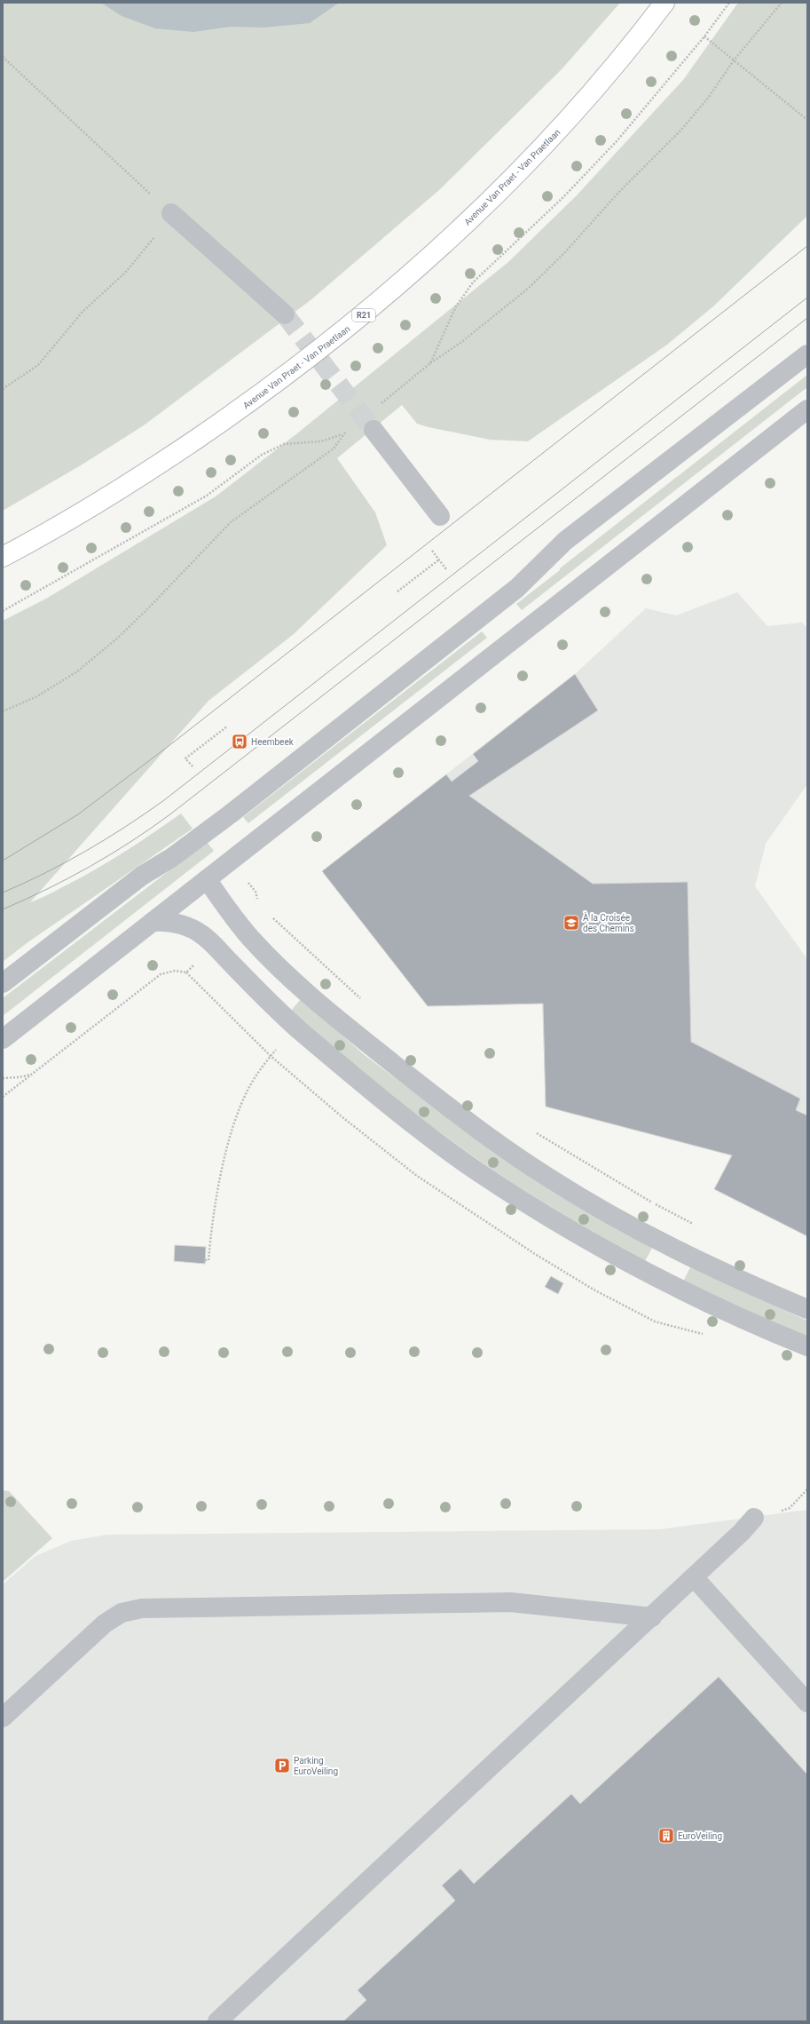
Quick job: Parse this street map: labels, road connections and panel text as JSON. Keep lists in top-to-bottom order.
{
  "streets": {
    "main road": ["Avenue Van Praet - Van Praetlaan", "R21"]
  },
  "places": {
    "bus stop": ["Heembeek"],
    "school or university": ["À la Croisée des Chemins"],
    "parking": ["Parking EuroVeiling"],
    "building": ["EuroVeiling"]
  }
}
